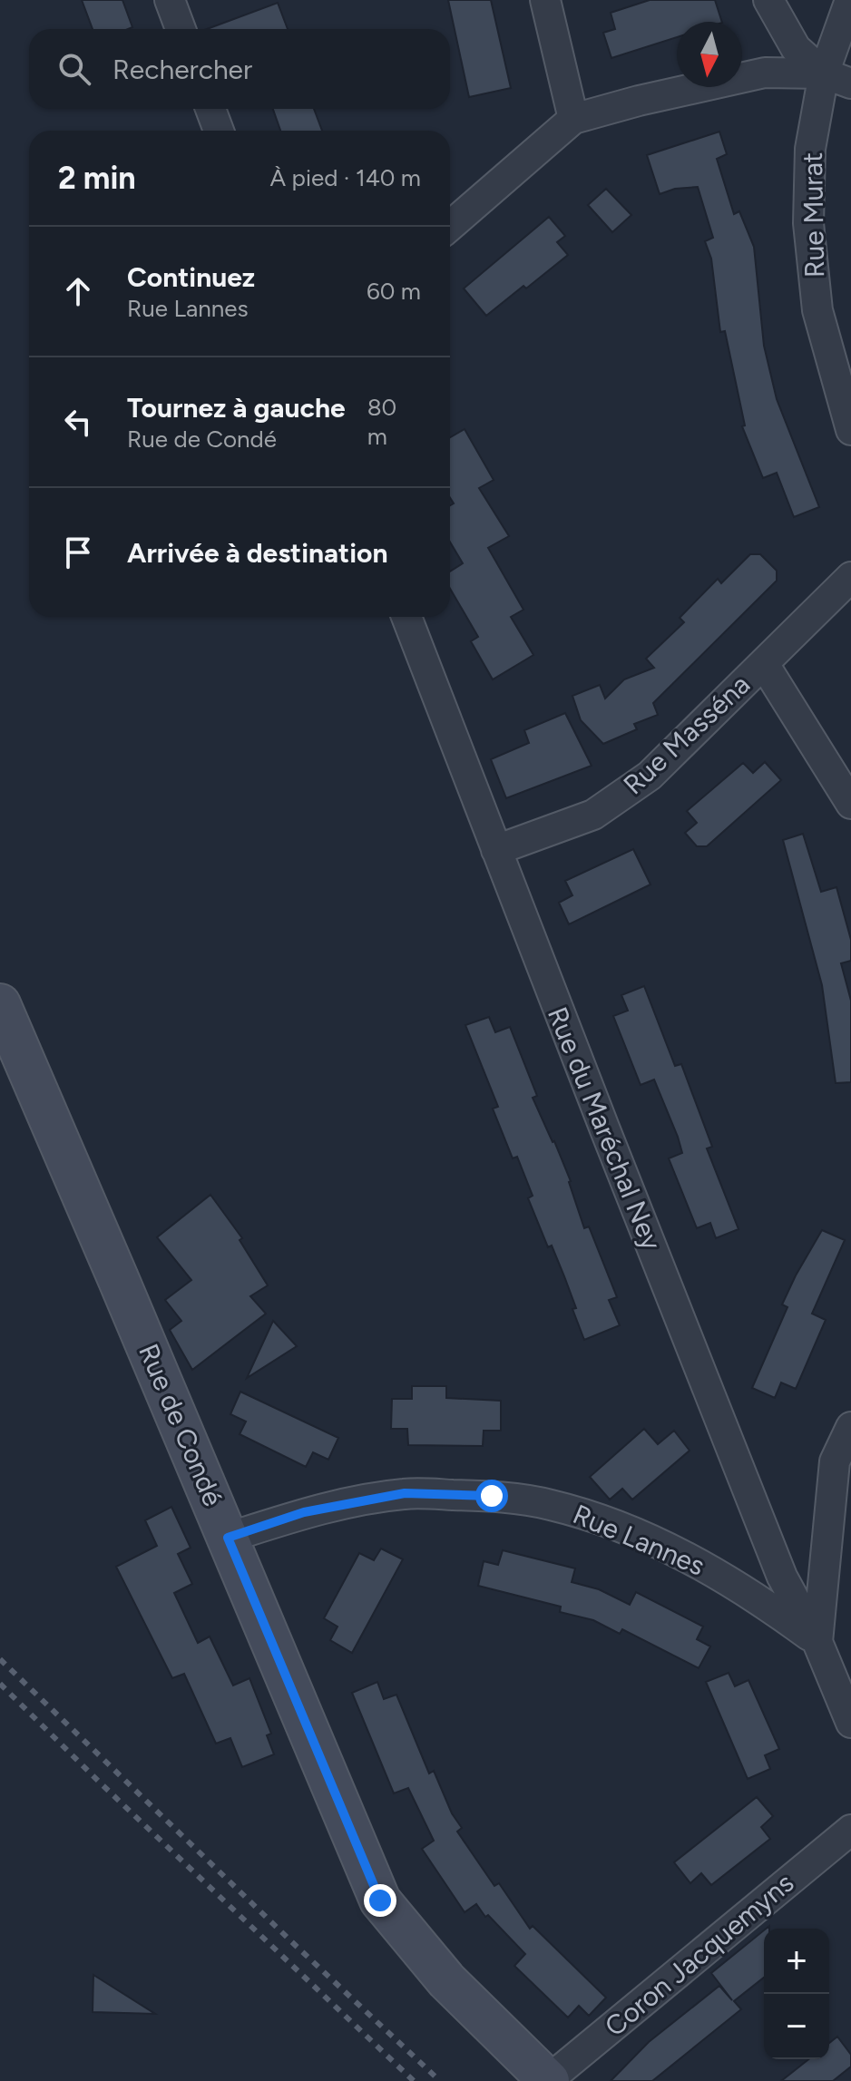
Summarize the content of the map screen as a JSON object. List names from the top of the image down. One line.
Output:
{"streets":{"main road":["Rue de Condé"],"street":["Rue Murat","Rue Masséna","Rue du Maréchal Ney","Rue Lannes","Coron Jacquemyns"]},"crossings":[["Rue Masséna","Rue du Maréchal Ney"],["Rue du Maréchal Ney","Rue Lannes"],["Rue de Condé","Rue Lannes"],["Rue de Condé","Coron Jacquemyns"]],"north":"bottom","page":{"search":"Rechercher","heading":["2 min","À pied · 140 m"],"list":[["Continuez","Rue Lannes","60 m"],["Tournez à gauche","Rue de Condé","80 m"],"Arrivée à destination"],"map_buttons":["+","−"]}}
